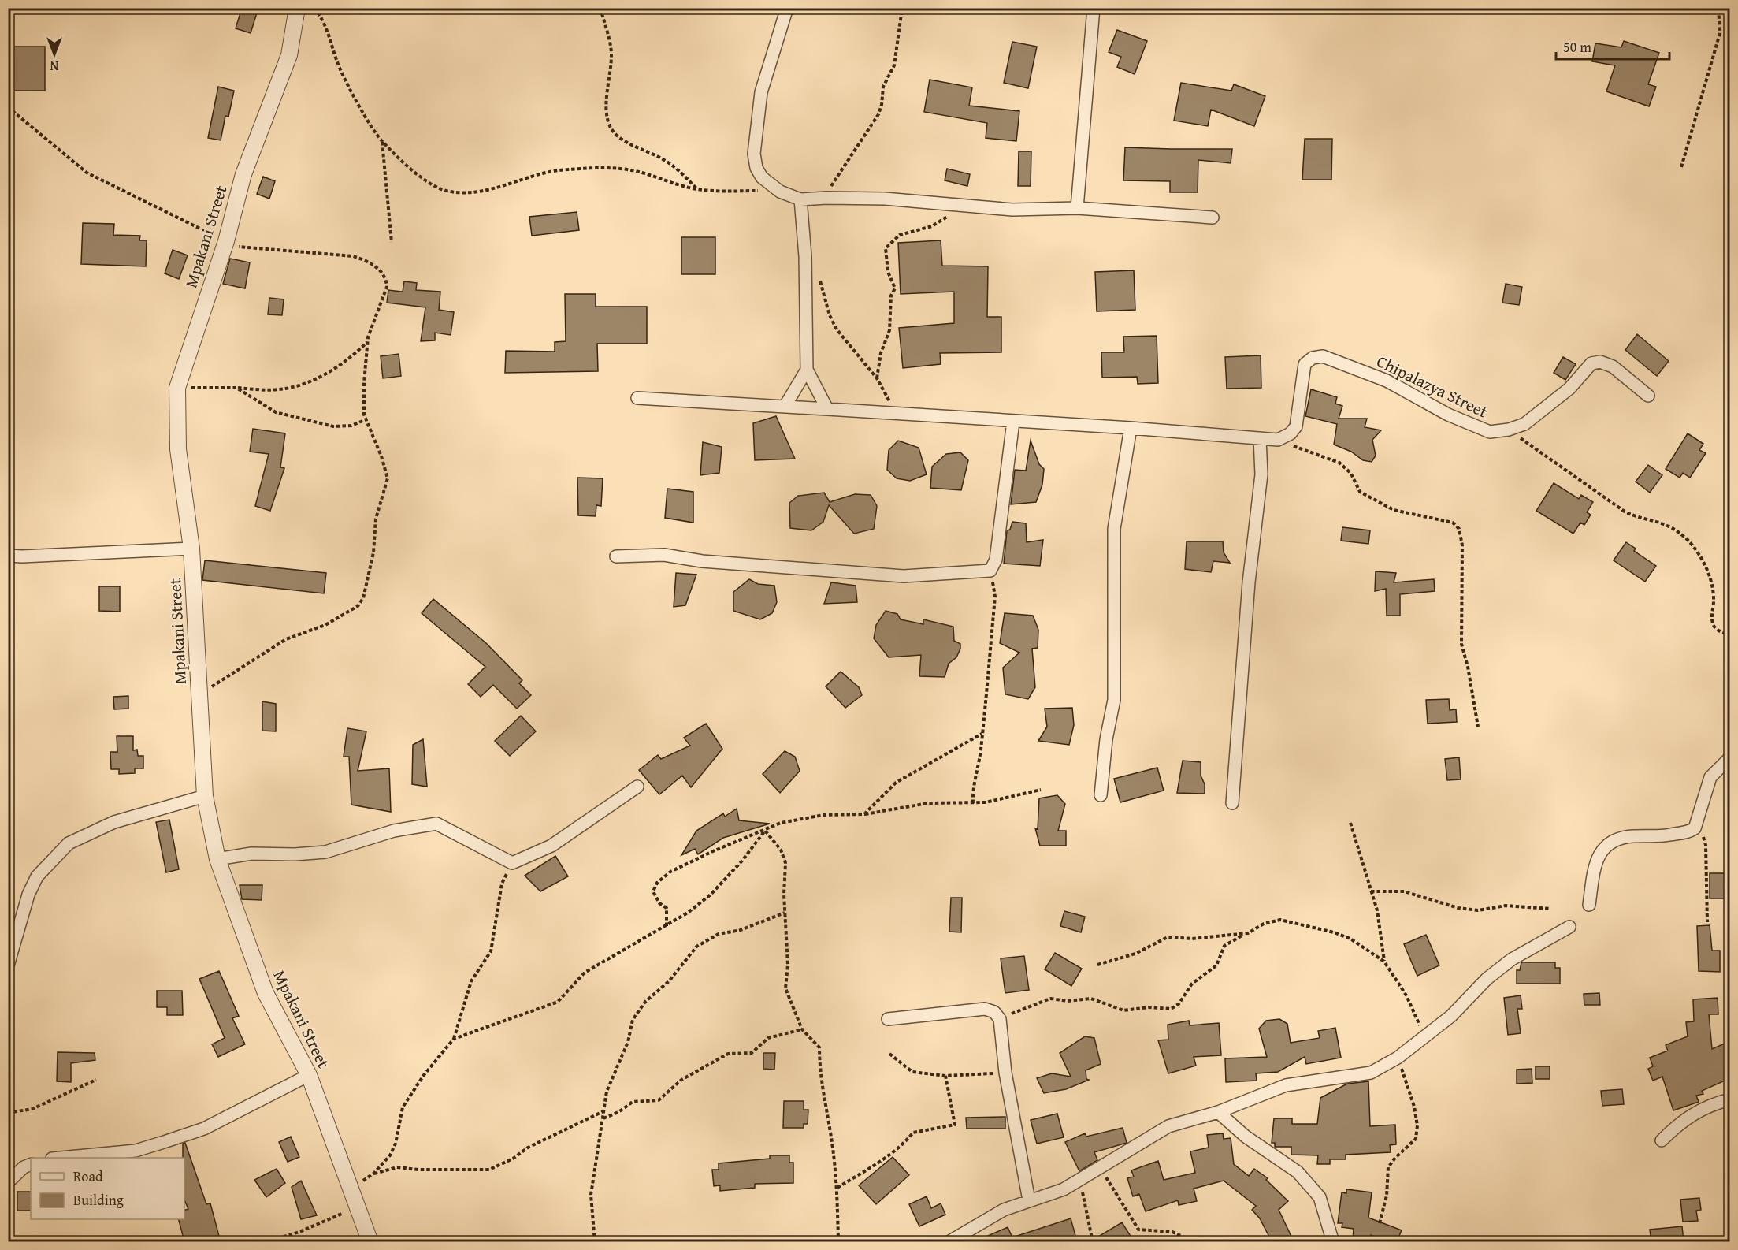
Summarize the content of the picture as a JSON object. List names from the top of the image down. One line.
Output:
{"streets":{"street":["Mpakani Street","Chipalazya Street"]},"legend":["Road","Building"],"scale_bar":"50 m","north":"bottom"}
